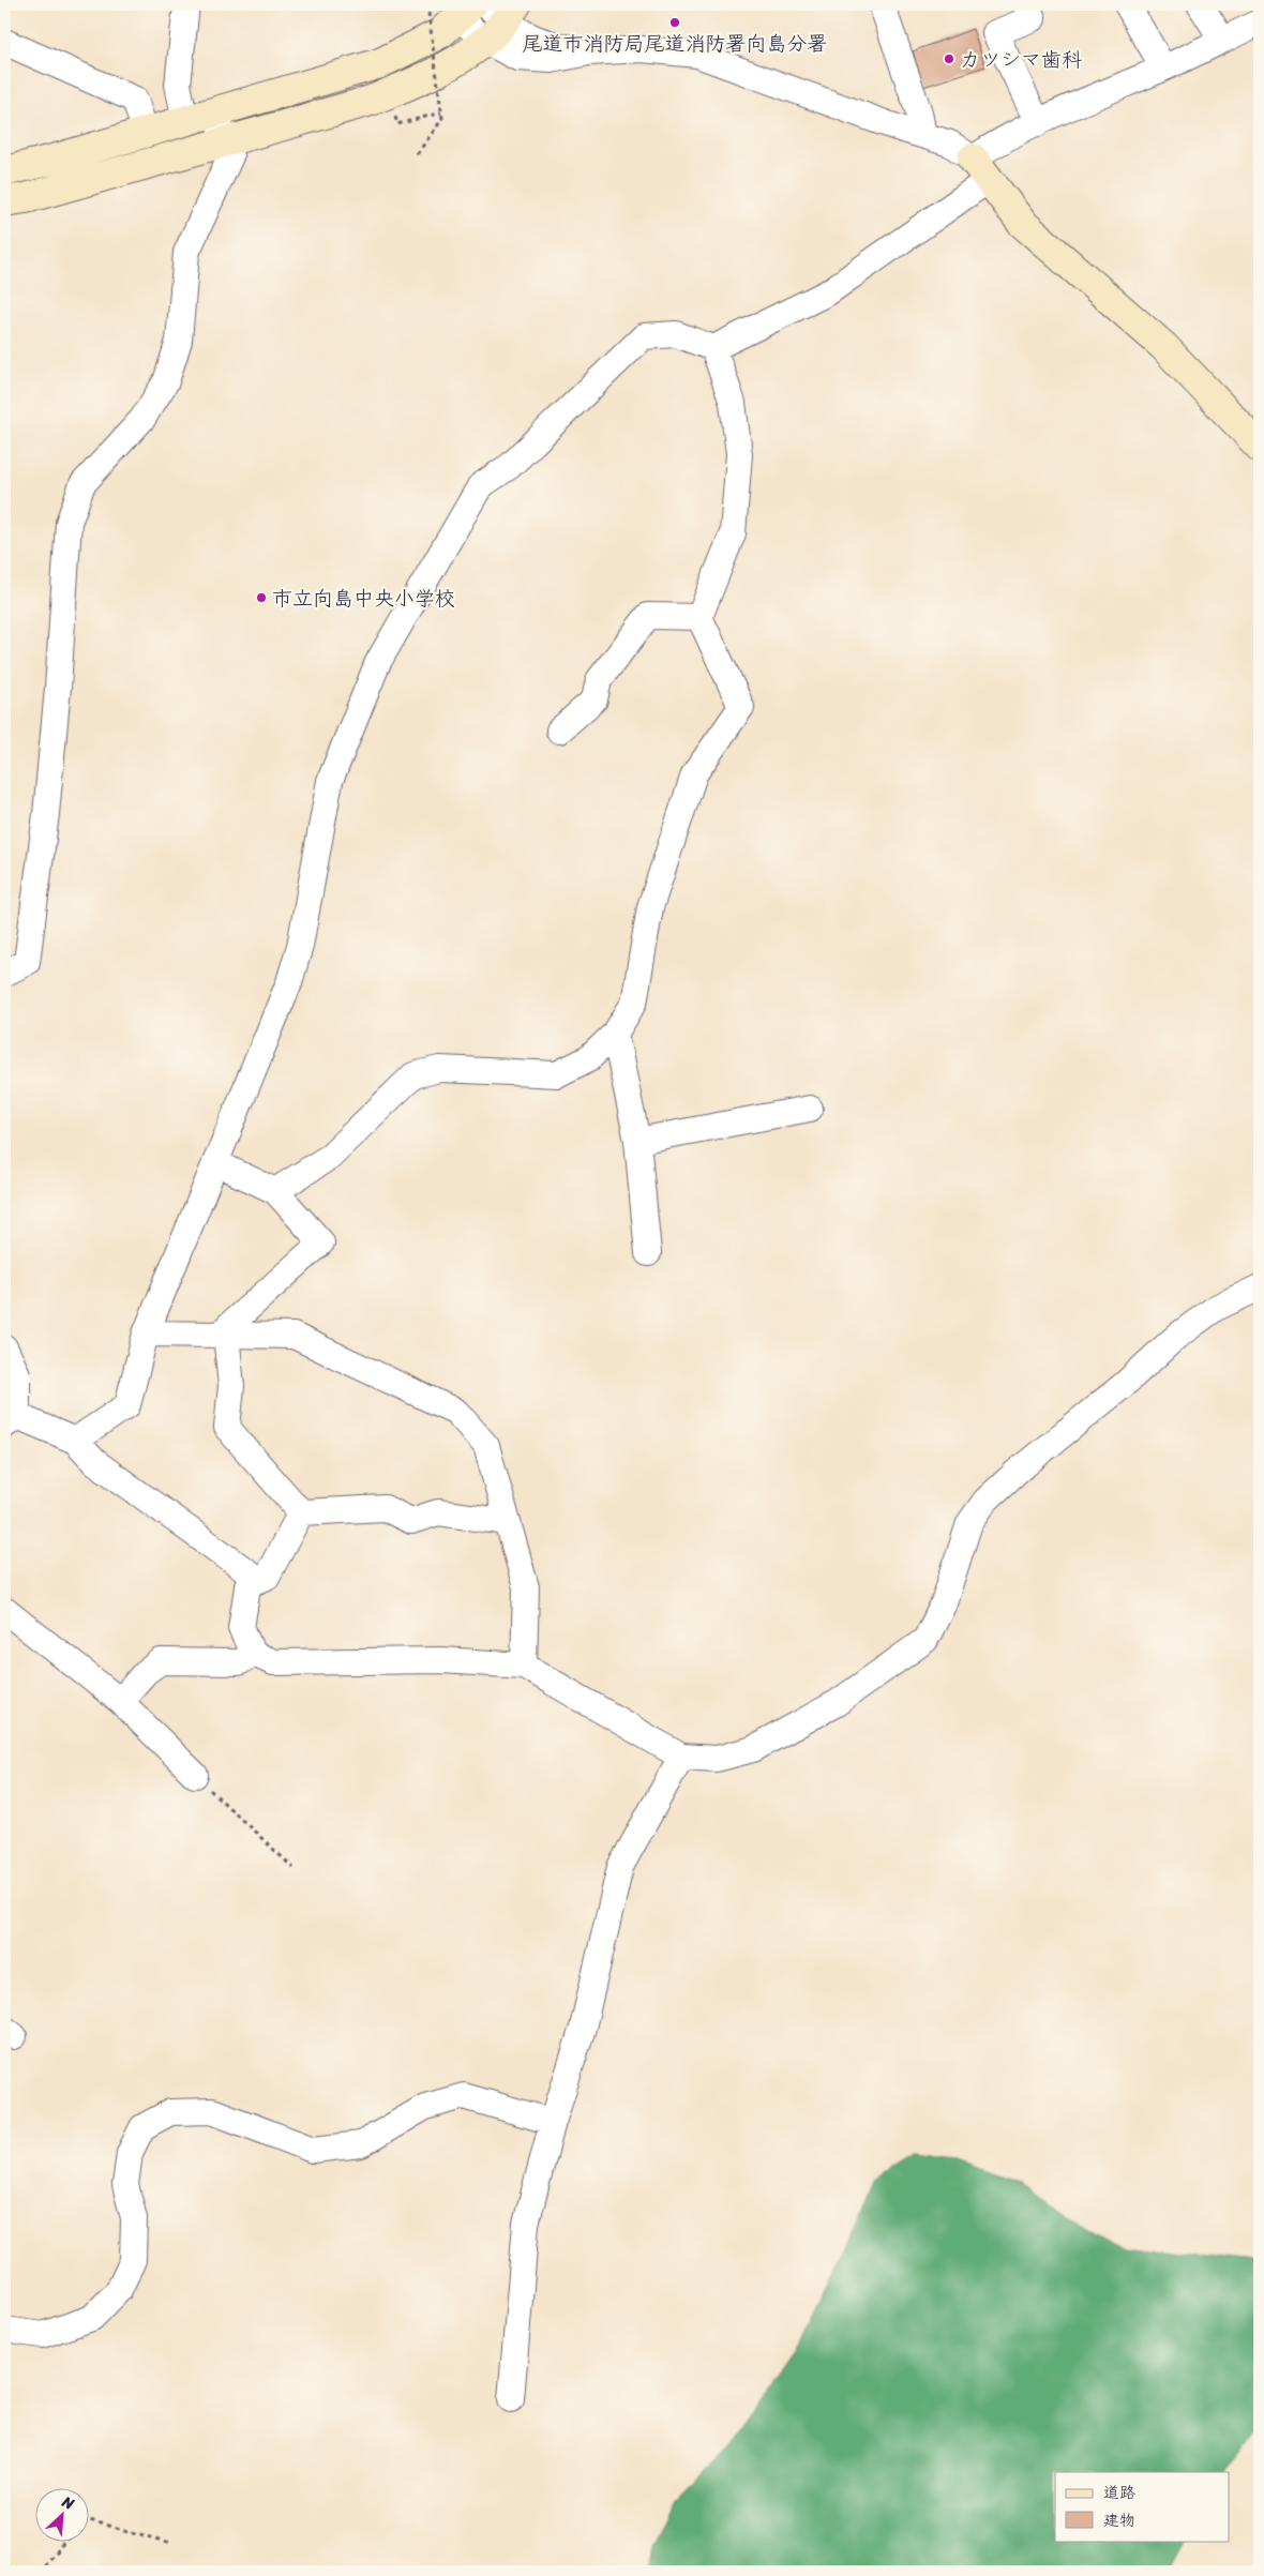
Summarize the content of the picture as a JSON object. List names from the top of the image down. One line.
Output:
{"places":["尾道市消防局尾道消防署向島分署","カツシマ歯科","市立向島中央小学校"],"legend":["道路","建物"],"north":"top right"}
